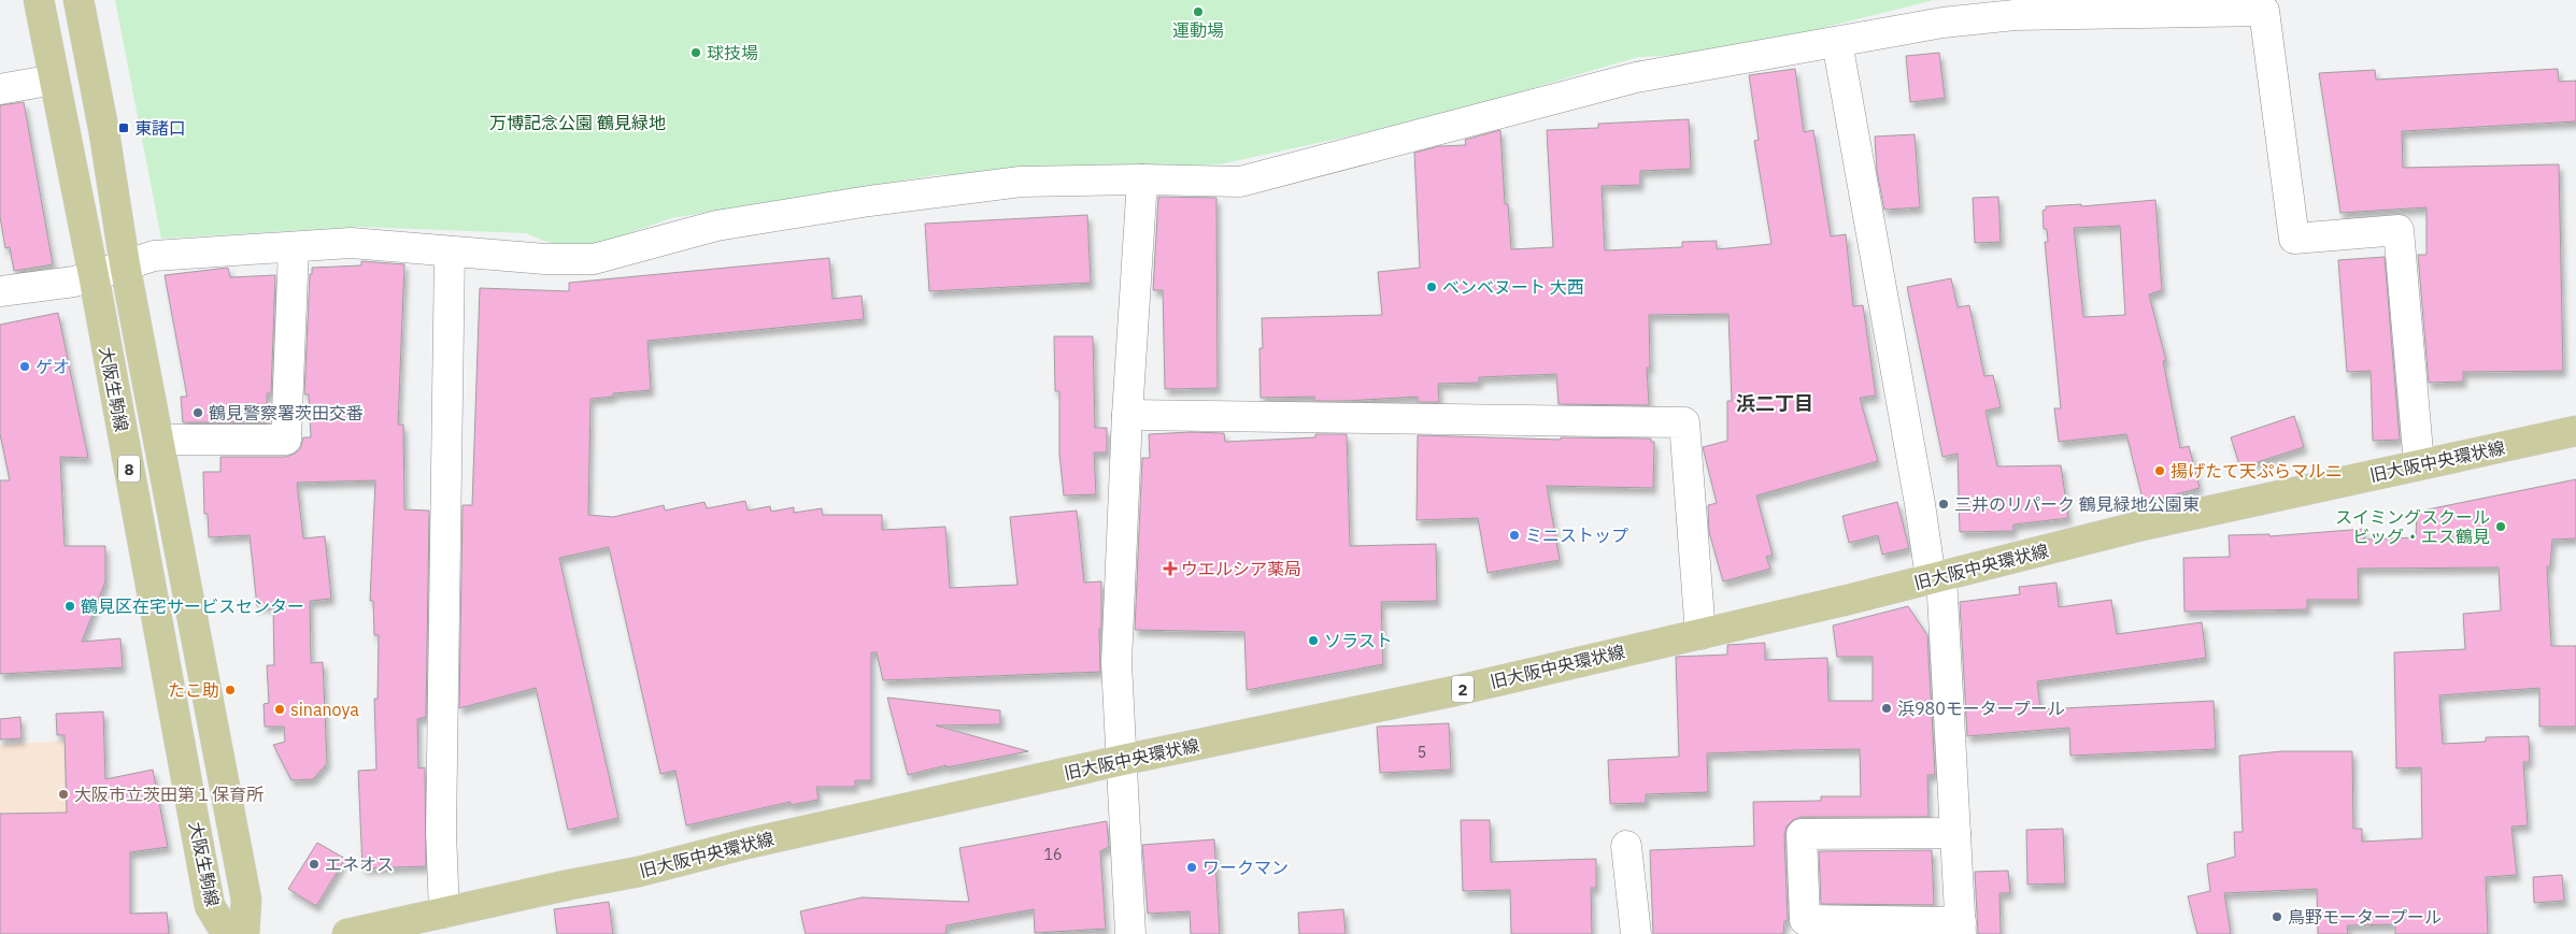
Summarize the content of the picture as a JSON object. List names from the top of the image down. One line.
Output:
{"streets":{"main road":["大阪生駒線","旧大阪中央環状線","8","2"]},"districts":["浜二丁目"],"parks":["万博記念公園 鶴見緑地"],"places":{"other":["運動場","球技場","ベンベヌート 大西","ゲオ","鶴見警察署茨田交番","揚げたて天ぷらマルニ","三井のリパーク 鶴見緑地公園東","スイミングスクール ビッグ・エス鶴見","ミニストップ","鶴見区在宅サービスセンター","ソラスト","たこ助","浜980モータープール","sinanoya","大阪市立茨田第１保育所","エネオス","ワークマン","鳥野モータープール"],"transit":["東諸口"],"health":["ウエルシア薬局"]},"house_numbers":["5","16"]}
